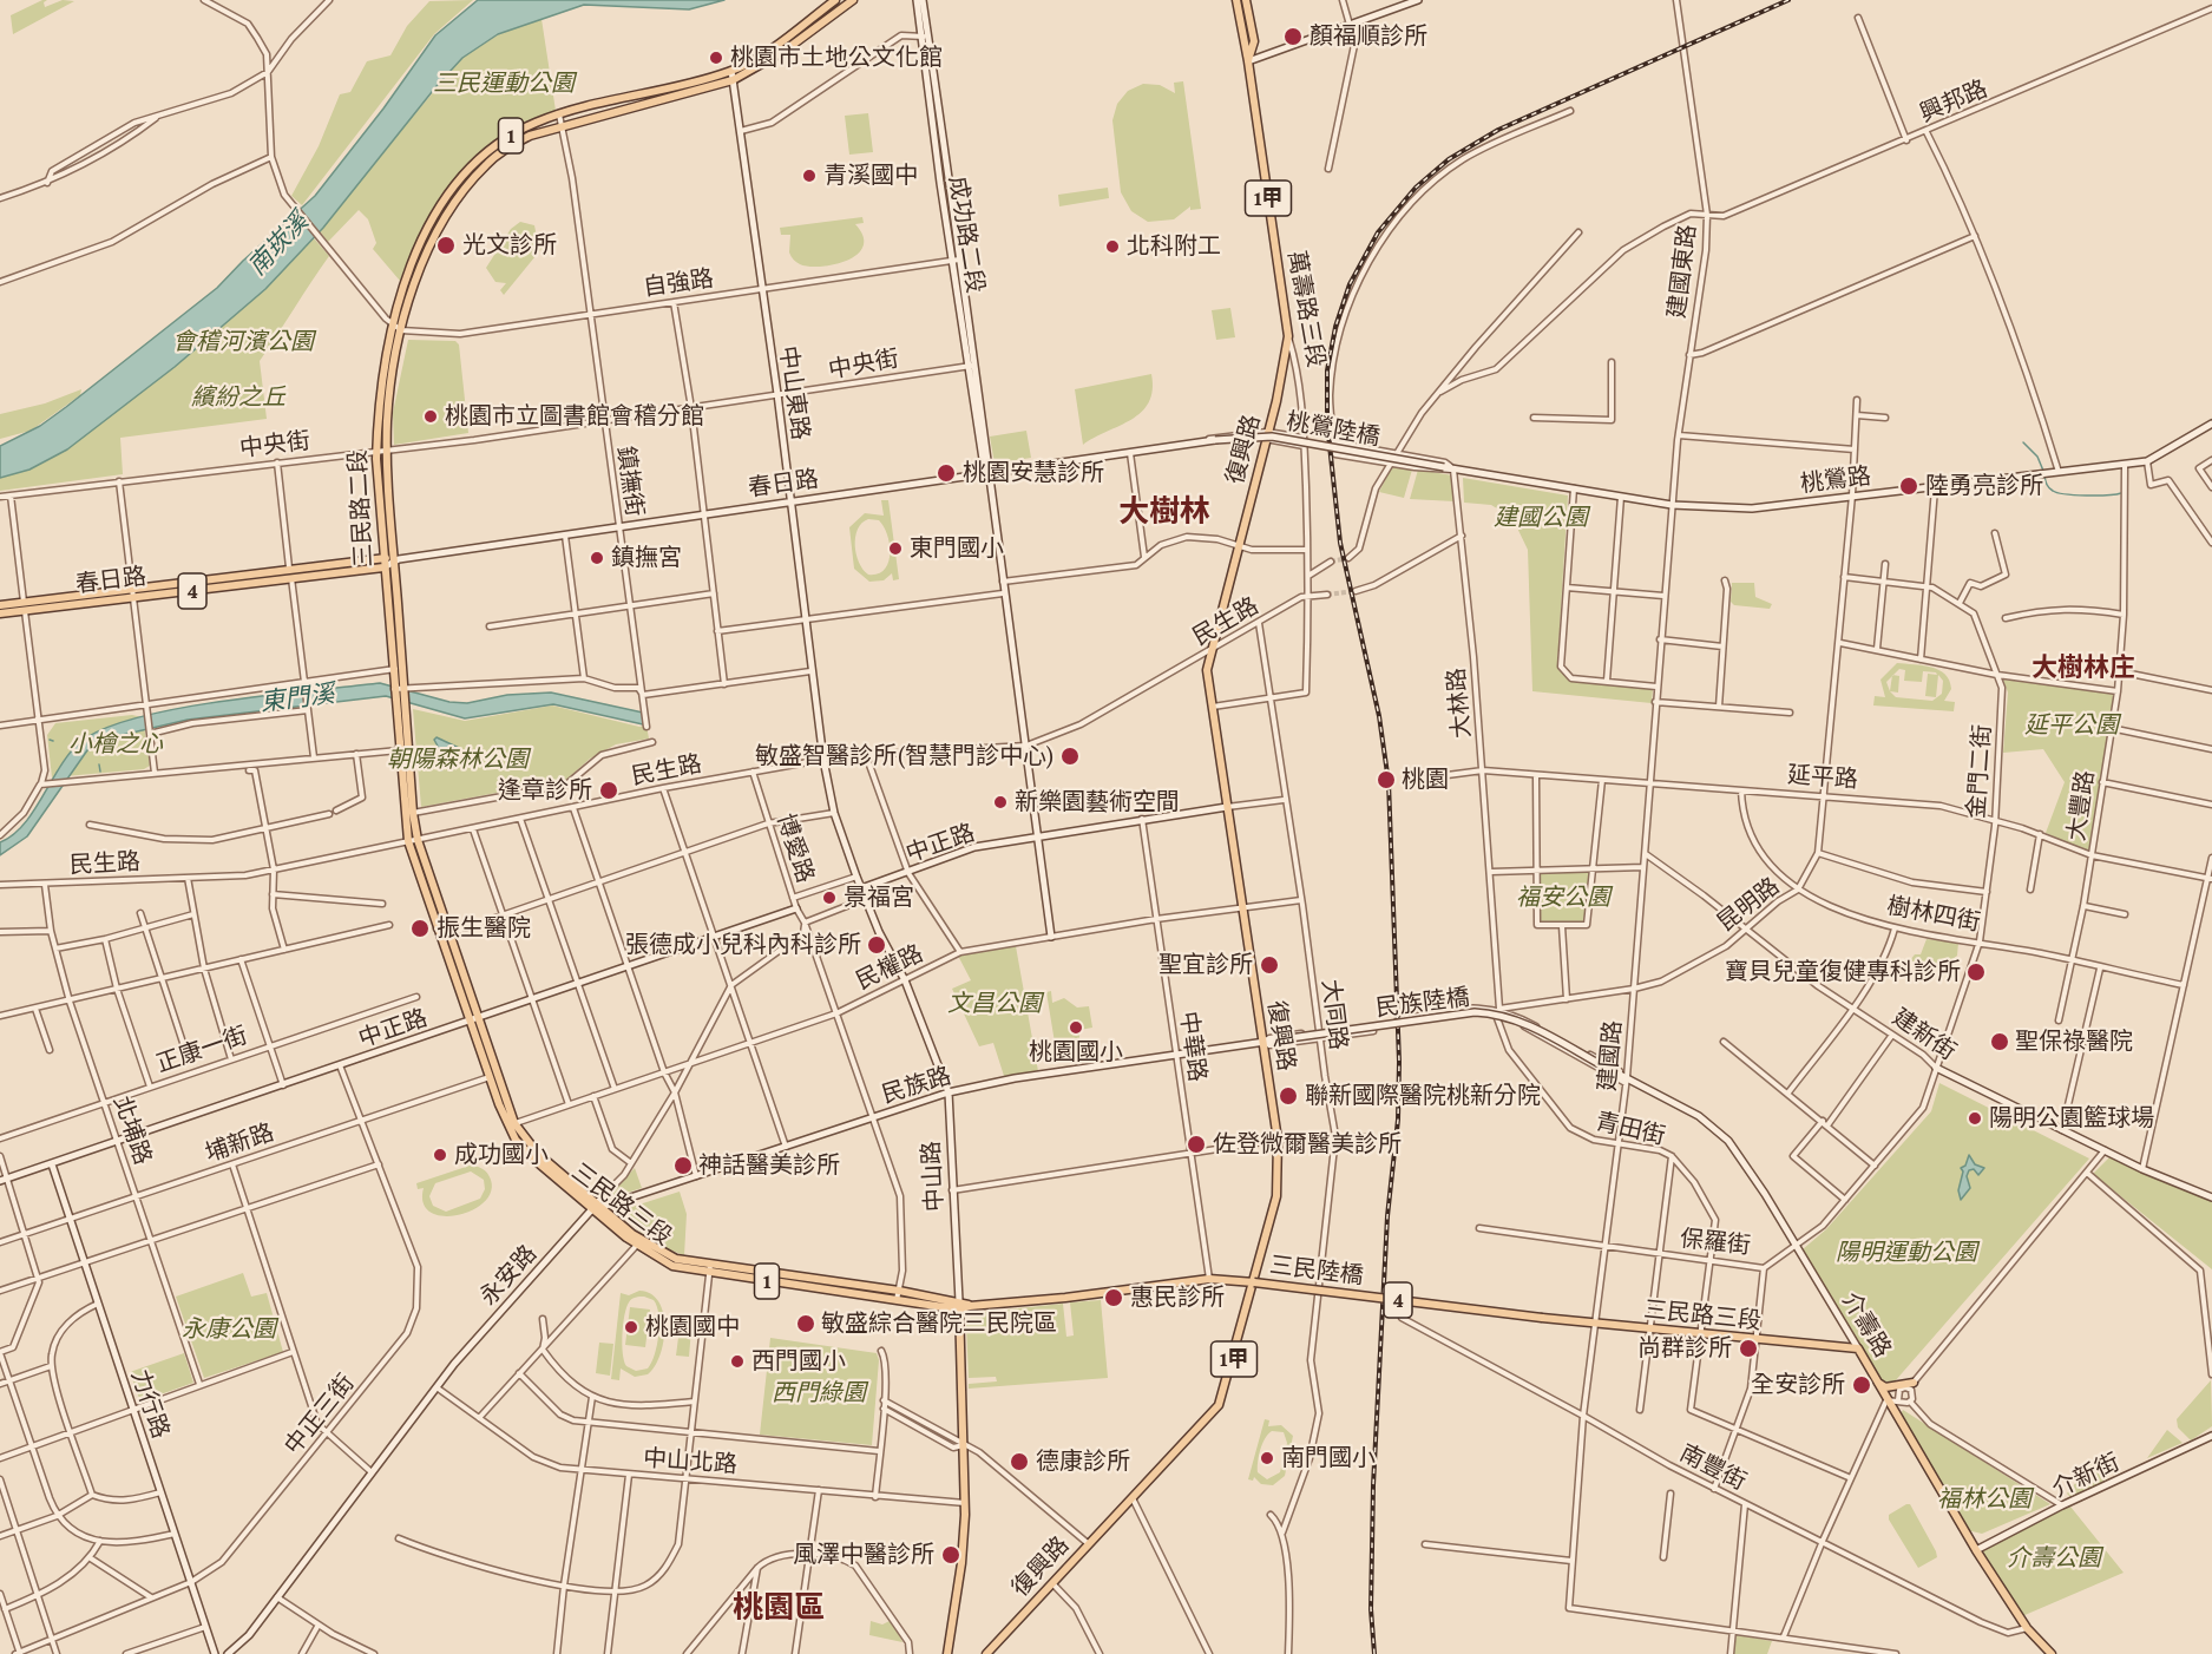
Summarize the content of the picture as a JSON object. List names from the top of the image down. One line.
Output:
{"streets":{"main road":["1","1甲","萬壽路三段","復興路","春日路","三民路二段","4","中山路","三民路三段","三民陸橋","介壽路"],"street":["興邦路","成功路二段","建國東路","自強路","中央街","中山東路","桃鶯陸橋","桃鶯路","鎮撫街","民生路","大林路","金門二街","延平路","大豐路","中正路","博愛路","昆明路","樹林四街","民權路","民族陸橋","大同路","建新街","中華路","正康一街","建國路","民族路","青田街","北埔路","埔新路","保羅街","永安路","力行路","中正三街","中山北路","南豐街","介新街"]},"crossings":[["興邦路","建國東路"],["1","自強路"],["1","中山東路"],["1","鎮撫街"],["1","三民路二段"],["1","民生路"],["1","中正路"],["1","三民路三段"],["1甲","萬壽路三段"],["成功路二段","自強路"],["成功路二段","中央街"],["成功路二段","春日路"],["成功路二段","民生路"],["成功路二段","中正路"],["成功路二段","民權路"],["建國東路","桃鶯路"],["建國東路","建國路"],["自強路","中山東路"],["自強路","鎮撫街"],["自強路","三民路二段"],["萬壽路三段","復興路"],["萬壽路三段","春日路"],["中央街","中山東路"],["中央街","鎮撫街"],["中央街","三民路二段"],["中山東路","春日路"],["中山東路","中山路"],["桃鶯陸橋","桃鶯路"],["桃鶯陸橋","春日路"],["復興路","春日路"],["復興路","民生路"],["復興路","中正路"],["復興路","民權路"],["復興路","民族路"],["復興路","三民路三段"],["復興路","三民陸橋"],["桃鶯路","大林路"],["桃鶯路","大豐路"],["桃鶯路","昆明路"],["桃鶯路","建國路"],["鎮撫街","春日路"],["春日路","三民路二段"],["民生路","博愛路"],["民生路","大同路"],["民生路","北埔路"],["民生路","中山路"],["大林路","延平路"],["大林路","昆明路"],["大林路","青田街"],["大林路","介壽路"],["金門二街","延平路"],["金門二街","昆明路"],["金門二街","樹林四街"],["金門二街","建新街"],["金門二街","保羅街"],["延平路","大豐路"],["延平路","昆明路"],["延平路","樹林四街"],["延平路","建國路"],["大豐路","樹林四街"],["中正路","博愛路"],["中正路","大同路"],["中正路","中華路"],["中正路","北埔路"],["中正路","中山路"],["中正路","三民路三段"],["中正路","力行路"],["中正路","中正三街"],["博愛路","民權路"],["博愛路","民族路"],["博愛路","三民路三段"],["博愛路","永安路"],["昆明路","樹林四街"],["昆明路","建新街"],["昆明路","建國路"],["昆明路","介壽路"],["民權路","大同路"],["民權路","中華路"],["民權路","中山路"],["民權路","三民路三段"],["民權路","永安路"],["民族陸橋","民族路"],["民族陸橋","介壽路"],["大同路","民族路"],["建新街","建國路"],["建新街","保羅街"],["中華路","民族路"],["中華路","三民路三段"],["正康一街","北埔路"],["建國路","青田街"],["建國路","三民路三段"],["建國路","保羅街"],["建國路","介壽路"],["建國路","南豐街"],["民族路","中山路"],["民族路","三民路三段"],["民族路","永安路"],["青田街","三民路三段"],["青田街","保羅街"],["青田街","介壽路"],["北埔路","埔新路"],["埔新路","三民路三段"],["埔新路","力行路"],["埔新路","中正三街"],["中山路","三民路三段"],["中山路","中山北路"],["三民路三段","三民陸橋"],["三民路三段","永安路"],["三民路三段","介壽路"],["保羅街","介壽路"],["永安路","中山北路"],["介壽路","南豐街"],["介壽路","介新街"],["力行路","中正三街"]],"districts":["大樹林","大樹林庄","桃園區"],"water":["南崁溪","東門溪"],"parks":["三民運動公園","會稽河濱公園","繽紛之丘","建國公園","延平公園","小檜之心","朝陽森林公園","福安公園","文昌公園","陽明運動公園","永康公園","西門綠園","福林公園","介壽公園"],"places":["顏福順診所","桃園市土地公文化館","青溪國中","光文診所","北科附工","桃園市立圖書館會稽分館","桃園安慧診所","陸勇亮診所","東門國小","鎮撫宮","敏盛智醫診所(智慧門診中心)","桃園","逢章診所","新樂園藝術空間","景福宮","振生醫院","張德成小兒科內科診所","聖宜診所","寶貝兒童復健專科診所","桃園國小","聖保祿醫院","聯新國際醫院桃新分院","陽明公園籃球場","佐登微爾醫美診所","成功國小","神話醫美診所","惠民診所","敏盛綜合醫院三民院區","桃園國中","尚群診所","西門國小","全安診所","南門國小","德康診所","風澤中醫診所"]}
